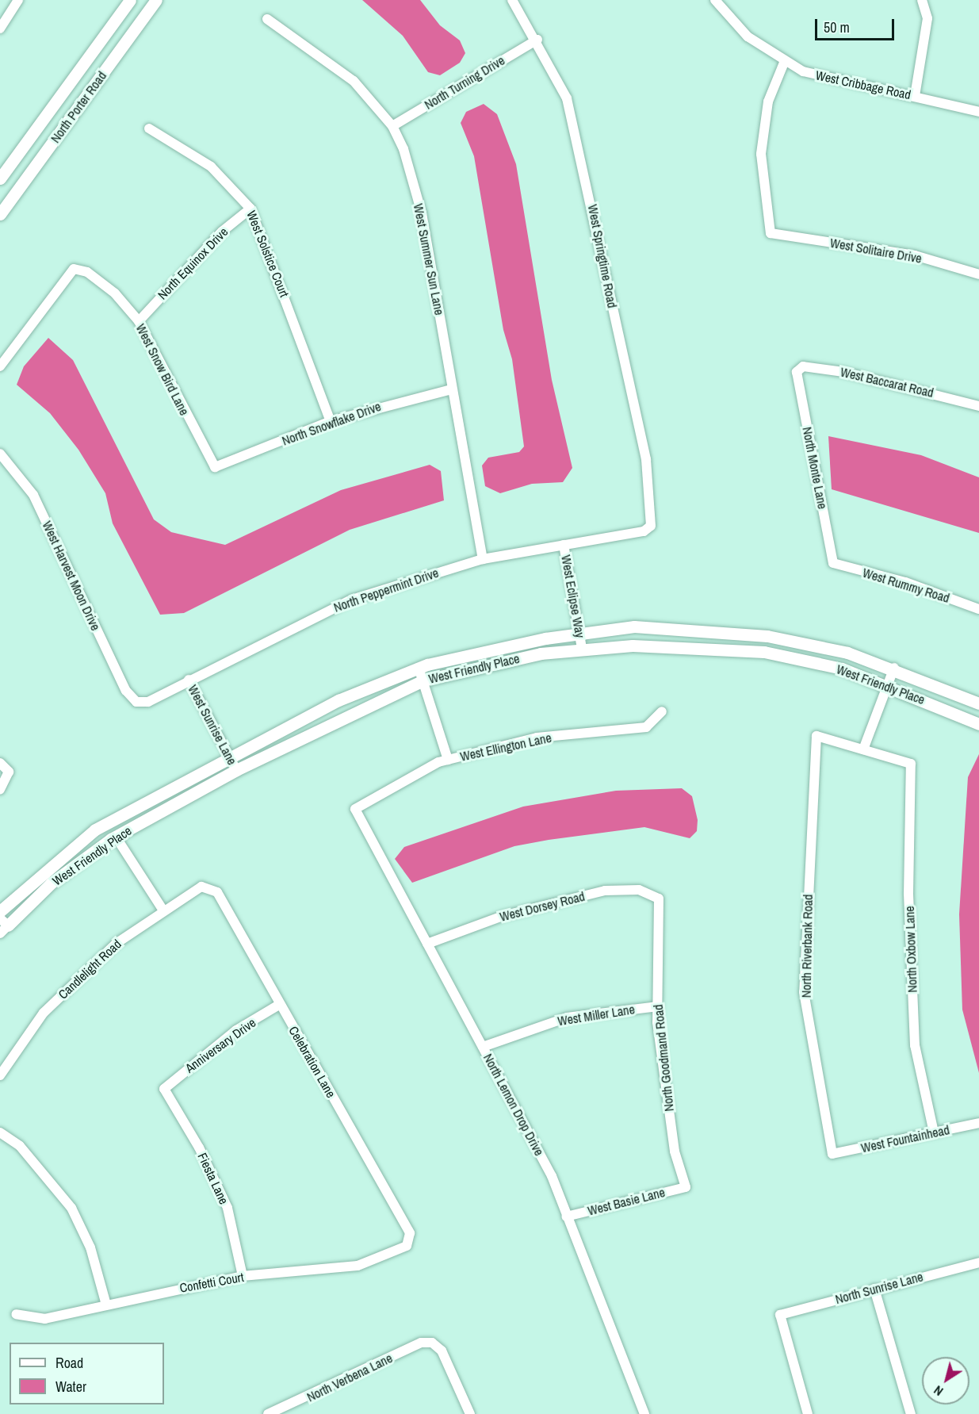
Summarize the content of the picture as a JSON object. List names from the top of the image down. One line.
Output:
{"streets":{"street":["North Turning Drive","West Cribbage Road","North Porter Road","West Solitaire Drive","West Solstice Court","West Springtime Road","West Summer Sun Lane","North Equinox Drive","West Snow Bird Lane","West Baccarat Road","North Snowflake Drive","North Monte Lane","West Harvest Moon Drive","West Rummy Road","North Peppermint Drive","West Eclipse Way","West Friendly Place","West Sunrise Lane","West Ellington Lane","West Dorsey Road","North Riverbank Road","North Oxbow Lane","Candlelight Road","West Miller Lane","Anniversary Drive","North Goodmand Road","Celebration Lane","North Lemon Drop Drive","West Fountainhead","Fiesta Lane","West Basie Lane","Confetti Court","North Sunrise Lane","North Verbena Lane"]},"crossings":[["North Turning Drive","West Springtime Road"],["North Turning Drive","West Summer Sun Lane"],["West Cribbage Road","West Solitaire Drive"],["West Solstice Court","North Equinox Drive"],["West Solstice Court","North Snowflake Drive"],["West Springtime Road","North Peppermint Drive"],["West Summer Sun Lane","North Snowflake Drive"],["West Summer Sun Lane","North Peppermint Drive"],["North Equinox Drive","West Snow Bird Lane"],["West Snow Bird Lane","North Snowflake Drive"],["West Baccarat Road","North Monte Lane"],["North Monte Lane","West Rummy Road"],["West Harvest Moon Drive","North Peppermint Drive"],["North Peppermint Drive","West Eclipse Way"],["North Peppermint Drive","West Sunrise Lane"],["West Eclipse Way","West Friendly Place"],["West Friendly Place","West Sunrise Lane"],["West Ellington Lane","North Lemon Drop Drive"],["West Dorsey Road","North Goodmand Road"],["West Dorsey Road","North Lemon Drop Drive"],["North Riverbank Road","North Oxbow Lane"],["North Riverbank Road","West Fountainhead"],["North Oxbow Lane","West Fountainhead"],["Candlelight Road","Celebration Lane"],["West Miller Lane","North Goodmand Road"],["West Miller Lane","North Lemon Drop Drive"],["Anniversary Drive","Celebration Lane"],["Anniversary Drive","Fiesta Lane"],["North Goodmand Road","West Basie Lane"],["Celebration Lane","Confetti Court"],["North Lemon Drop Drive","West Basie Lane"],["Fiesta Lane","Confetti Court"]],"legend":["Road","Water"],"scale_bar":"50 m","north":"bottom left"}
